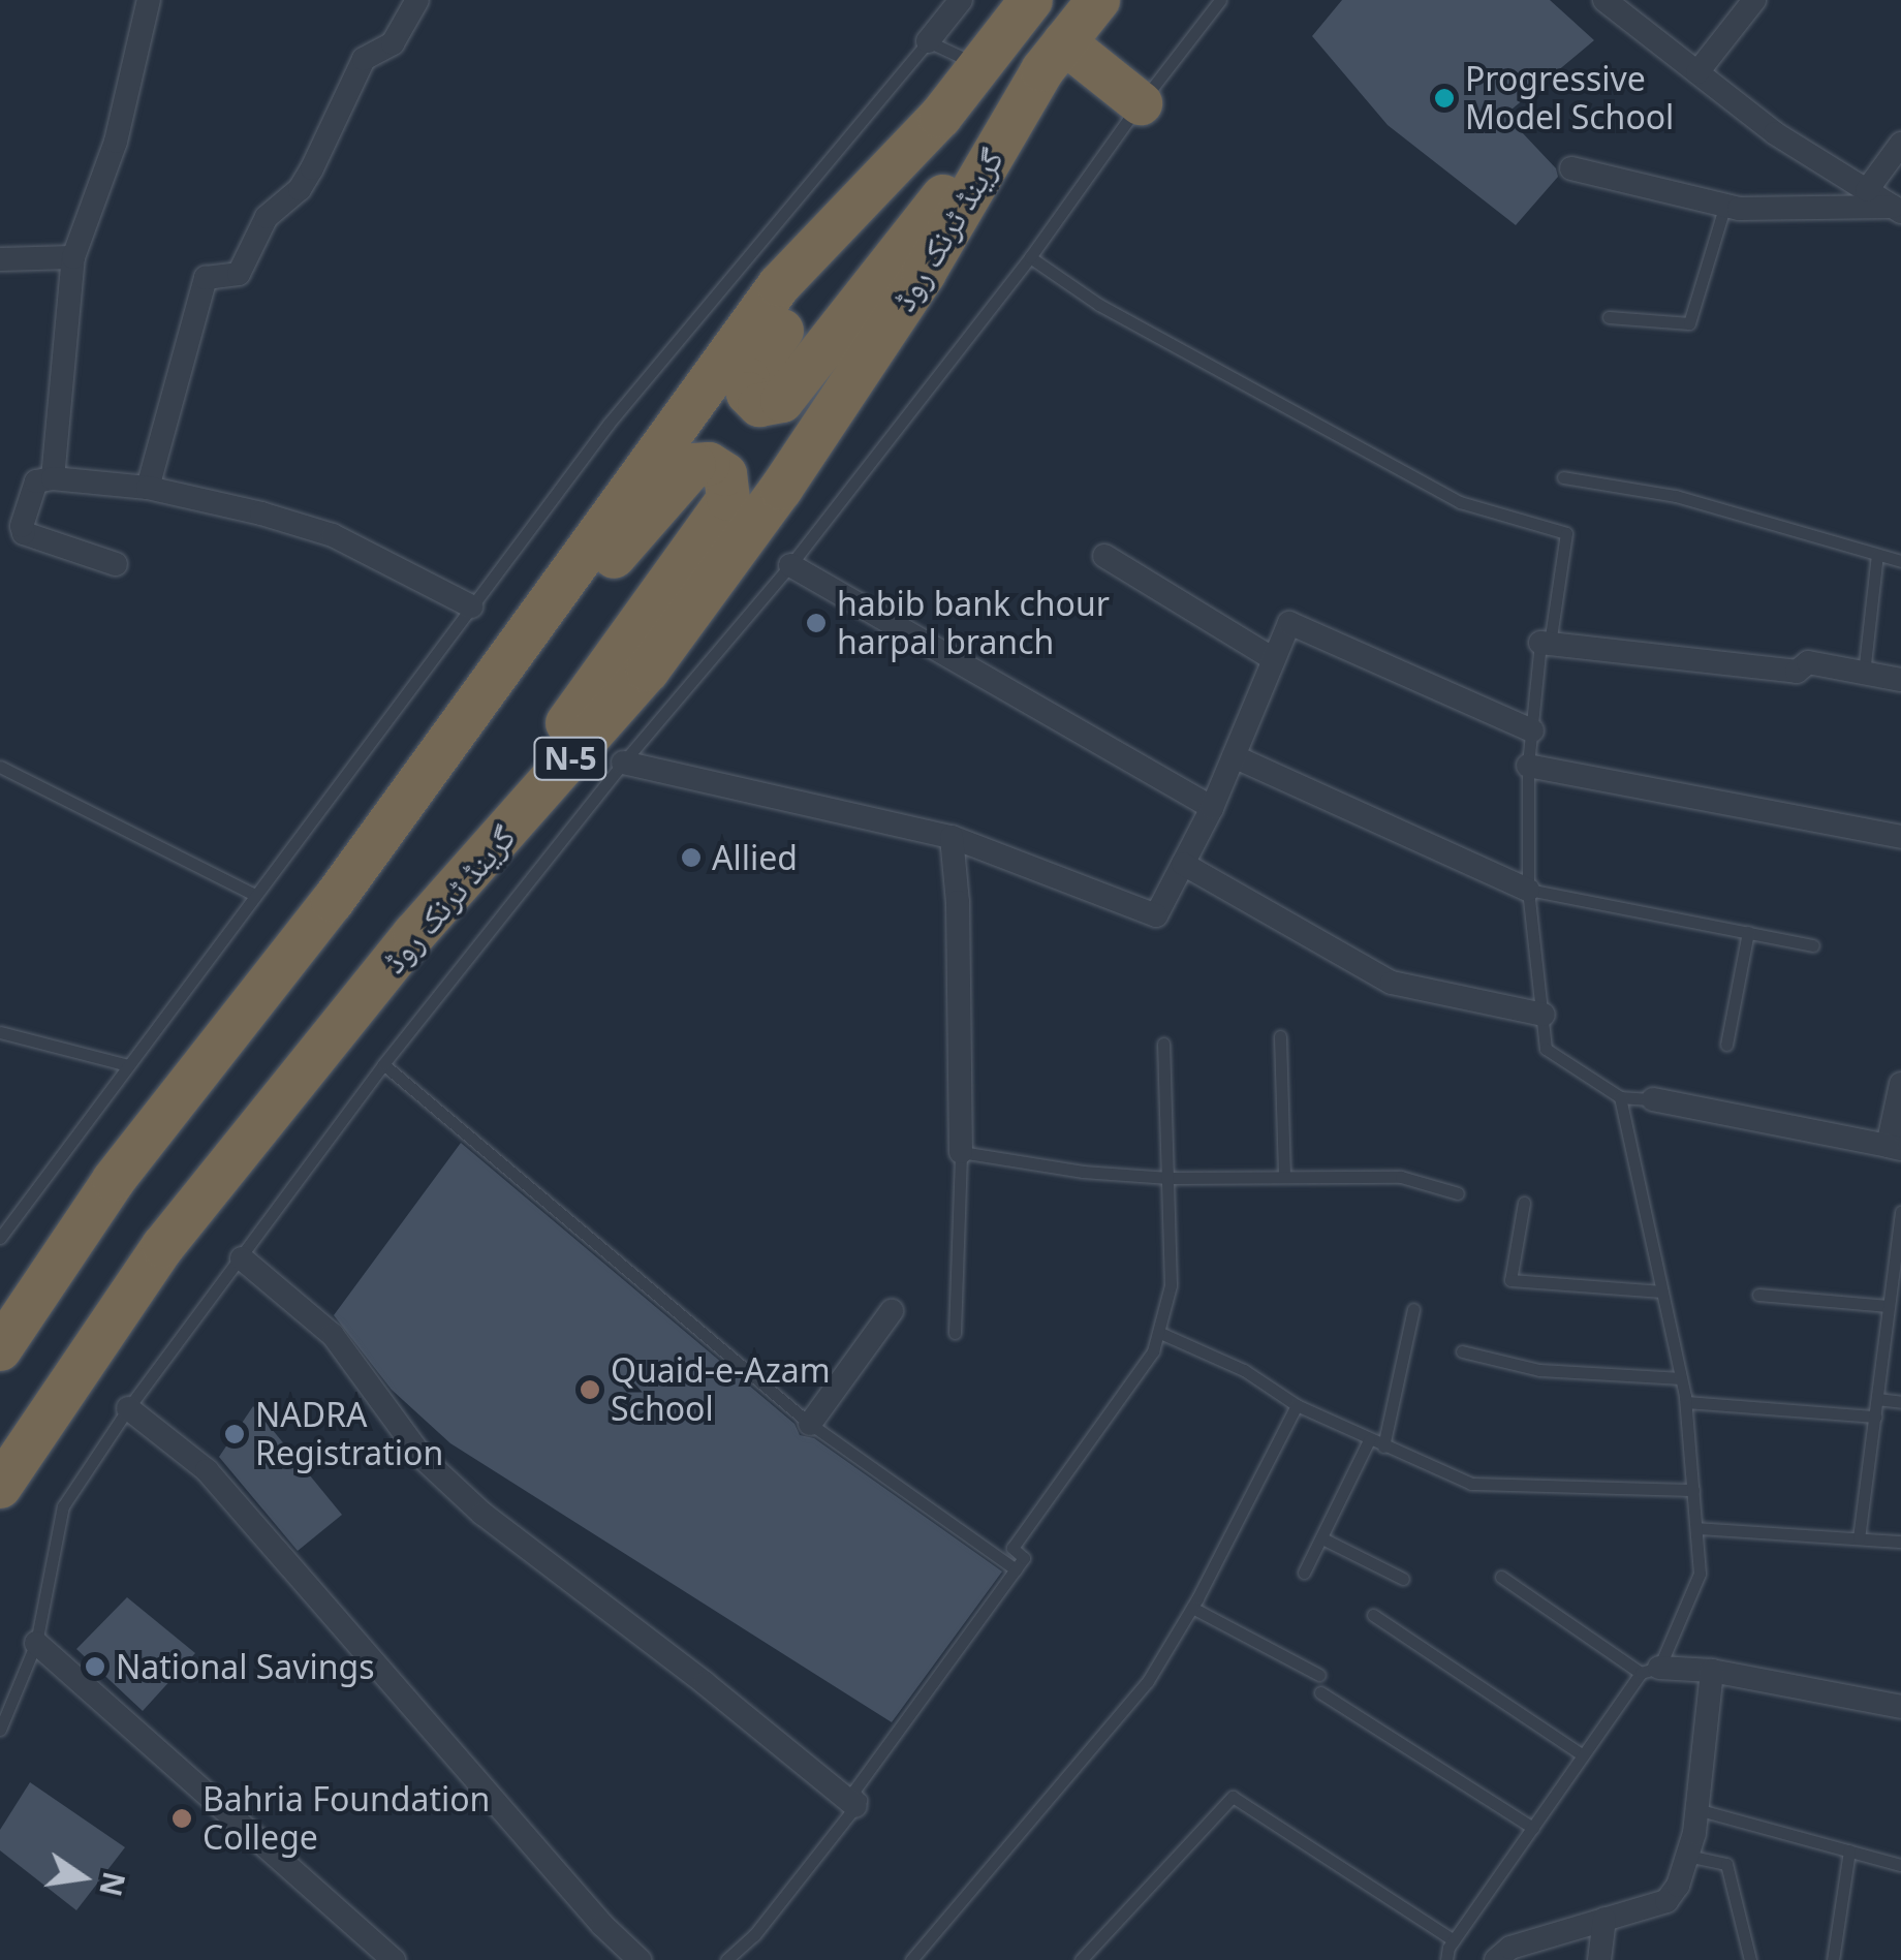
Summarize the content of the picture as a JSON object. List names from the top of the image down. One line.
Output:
{"streets":{"highway":["گرینڈ ٹرنک روڈ","N-5"]},"places":["Progressive Model School","habib bank chour harpal branch","Allied","Quaid-e-Azam School","NADRA Registration","National Savings","Bahria Foundation College"],"north":"right"}
